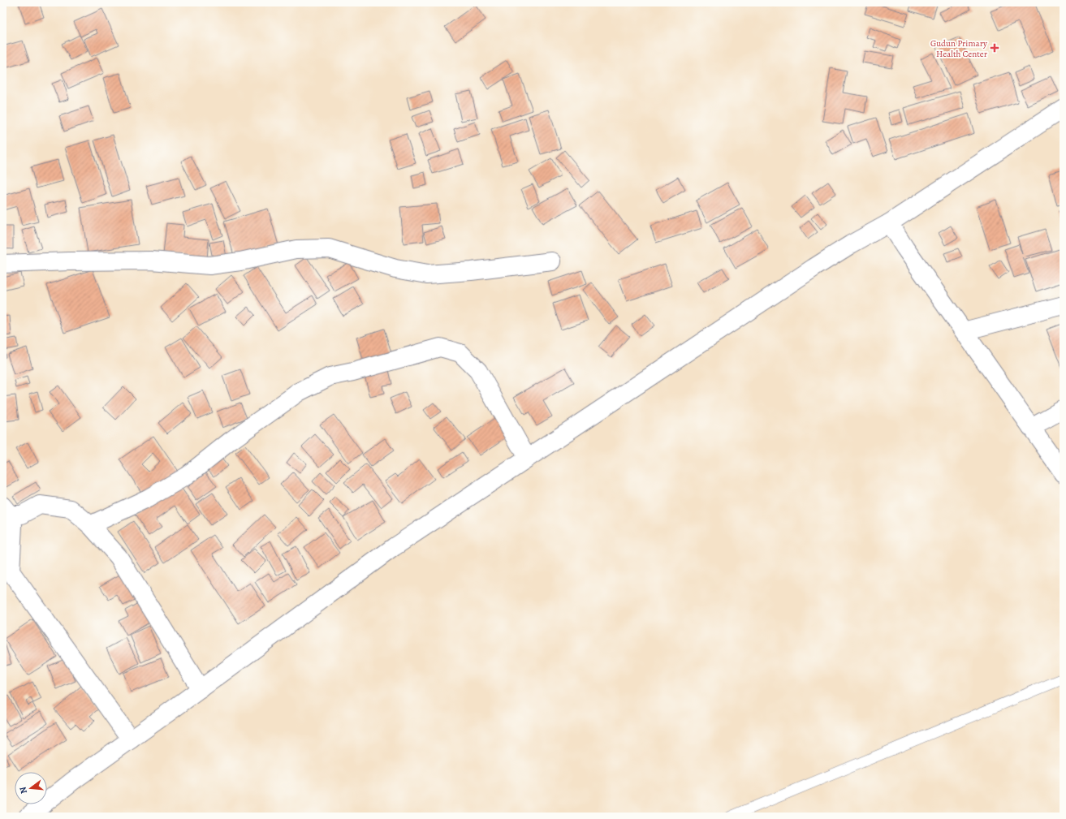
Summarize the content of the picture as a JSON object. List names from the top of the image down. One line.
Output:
{"places":{"health":["Gudun Primary Health Center"]},"north":"left"}
